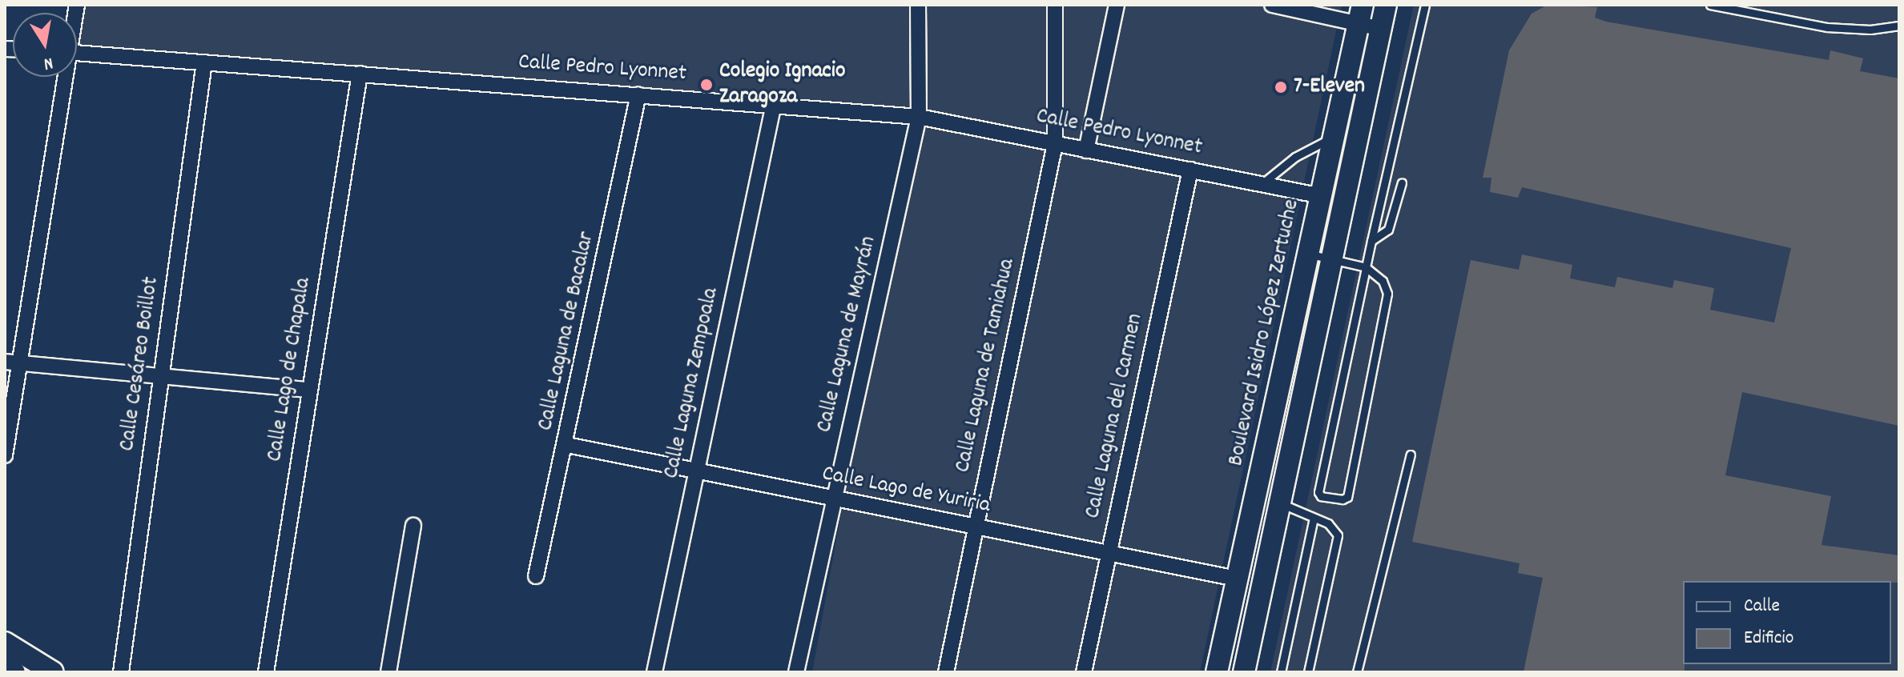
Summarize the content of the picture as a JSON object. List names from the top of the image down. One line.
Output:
{"streets":{"main road":["Boulevard Isidro López Zertuche"],"street":["Calle Pedro Lyonnet","Calle Laguna de Bacalar","Calle Laguna de Mayrán","Calle Cesáreo Boillot","Calle Laguna de Tamiahua","Calle Lago de Chapala","Calle Laguna Zempoala","Calle Laguna del Carmen","Calle Lago de Yuriria"]},"crossings":[["Calle Pedro Lyonnet","Calle Laguna de Bacalar"],["Calle Pedro Lyonnet","Boulevard Isidro López Zertuche"],["Calle Pedro Lyonnet","Calle Laguna de Mayrán"],["Calle Pedro Lyonnet","Calle Cesáreo Boillot"],["Calle Pedro Lyonnet","Calle Laguna de Tamiahua"],["Calle Pedro Lyonnet","Calle Lago de Chapala"],["Calle Pedro Lyonnet","Calle Laguna Zempoala"],["Calle Pedro Lyonnet","Calle Laguna del Carmen"],["Calle Laguna de Bacalar","Calle Lago de Yuriria"],["Boulevard Isidro López Zertuche","Calle Lago de Yuriria"],["Calle Laguna de Mayrán","Calle Lago de Yuriria"],["Calle Laguna de Tamiahua","Calle Lago de Yuriria"],["Calle Laguna Zempoala","Calle Lago de Yuriria"],["Calle Laguna del Carmen","Calle Lago de Yuriria"]],"places":["Colegio Ignacio Zaragoza","7-Eleven"],"legend":["Calle","Edificio"],"north":"bottom"}
